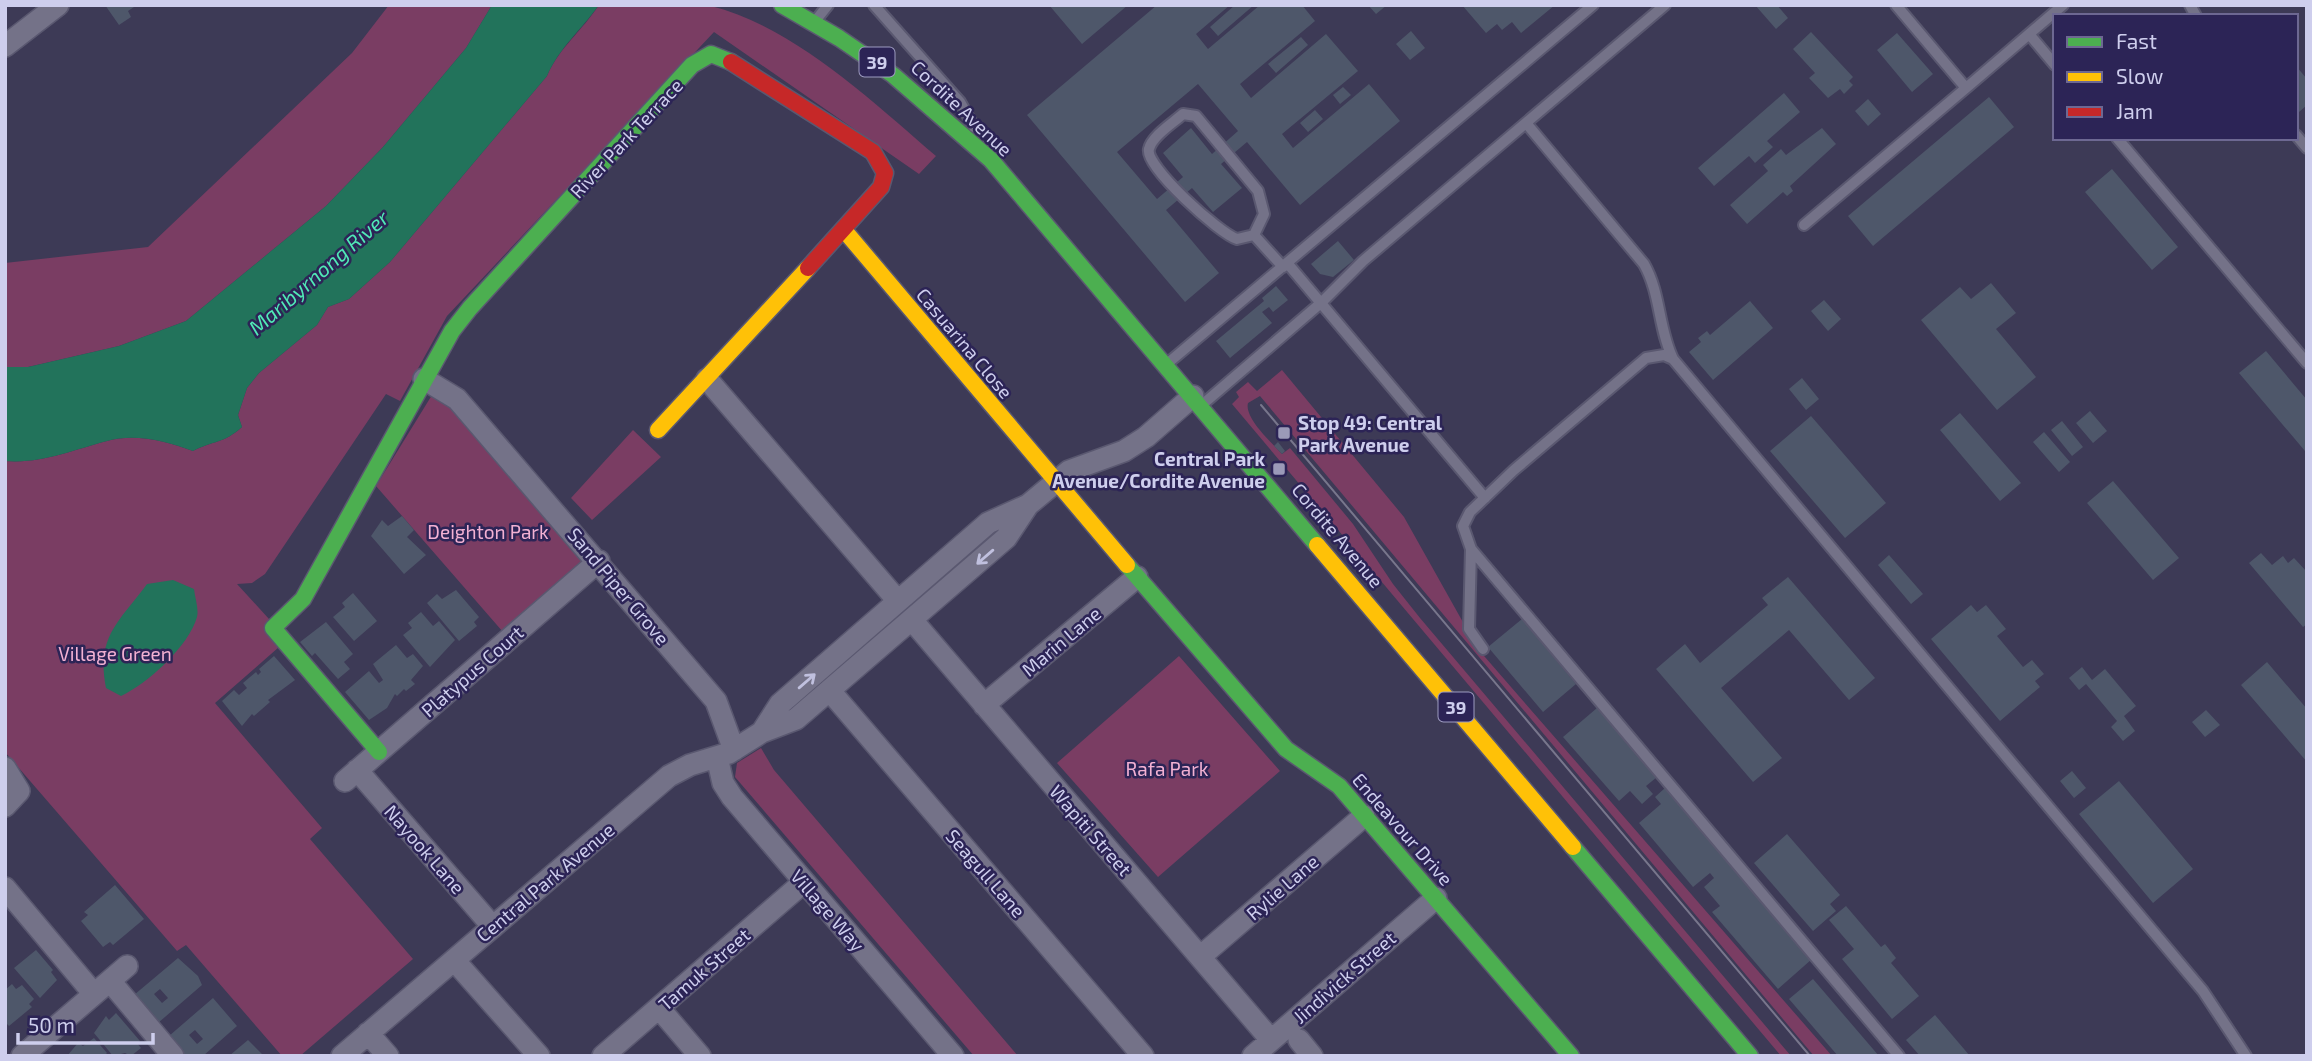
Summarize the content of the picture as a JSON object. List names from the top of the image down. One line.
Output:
{"streets":{"street":["39","Cordite Avenue","River Park Terrace","Casuarina Close","Sand Piper Grove","Marin Lane","Platypus Court","Endeavour Drive","Wapiti Street","Nayook Lane","Seagull Lane","Central Park Avenue","Rylie Lane","Village Way","Tamuk Street","Jindivick Street"]},"crossings":[["Cordite Avenue","Central Park Avenue"],["River Park Terrace","Casuarina Close"],["River Park Terrace","Sand Piper Grove"],["River Park Terrace","Platypus Court"],["Casuarina Close","Endeavour Drive"],["Casuarina Close","Central Park Avenue"],["Sand Piper Grove","Platypus Court"],["Sand Piper Grove","Central Park Avenue"],["Sand Piper Grove","Village Way"],["Marin Lane","Endeavour Drive"],["Marin Lane","Wapiti Street"],["Platypus Court","Nayook Lane"],["Endeavour Drive","Central Park Avenue"],["Endeavour Drive","Rylie Lane"],["Endeavour Drive","Jindivick Street"],["Wapiti Street","Central Park Avenue"],["Wapiti Street","Rylie Lane"],["Wapiti Street","Jindivick Street"],["Nayook Lane","Central Park Avenue"],["Seagull Lane","Central Park Avenue"],["Central Park Avenue","Village Way"],["Village Way","Tamuk Street"]],"water":["Maribyrnong River"],"parks":["Deighton Park","Village Green","Rafa Park"],"places":{"transit":["Stop 49: Central Park Avenue","Central Park Avenue/Cordite Avenue"]},"legend":["Fast","Slow","Jam"],"scale_bar":"50 m"}
